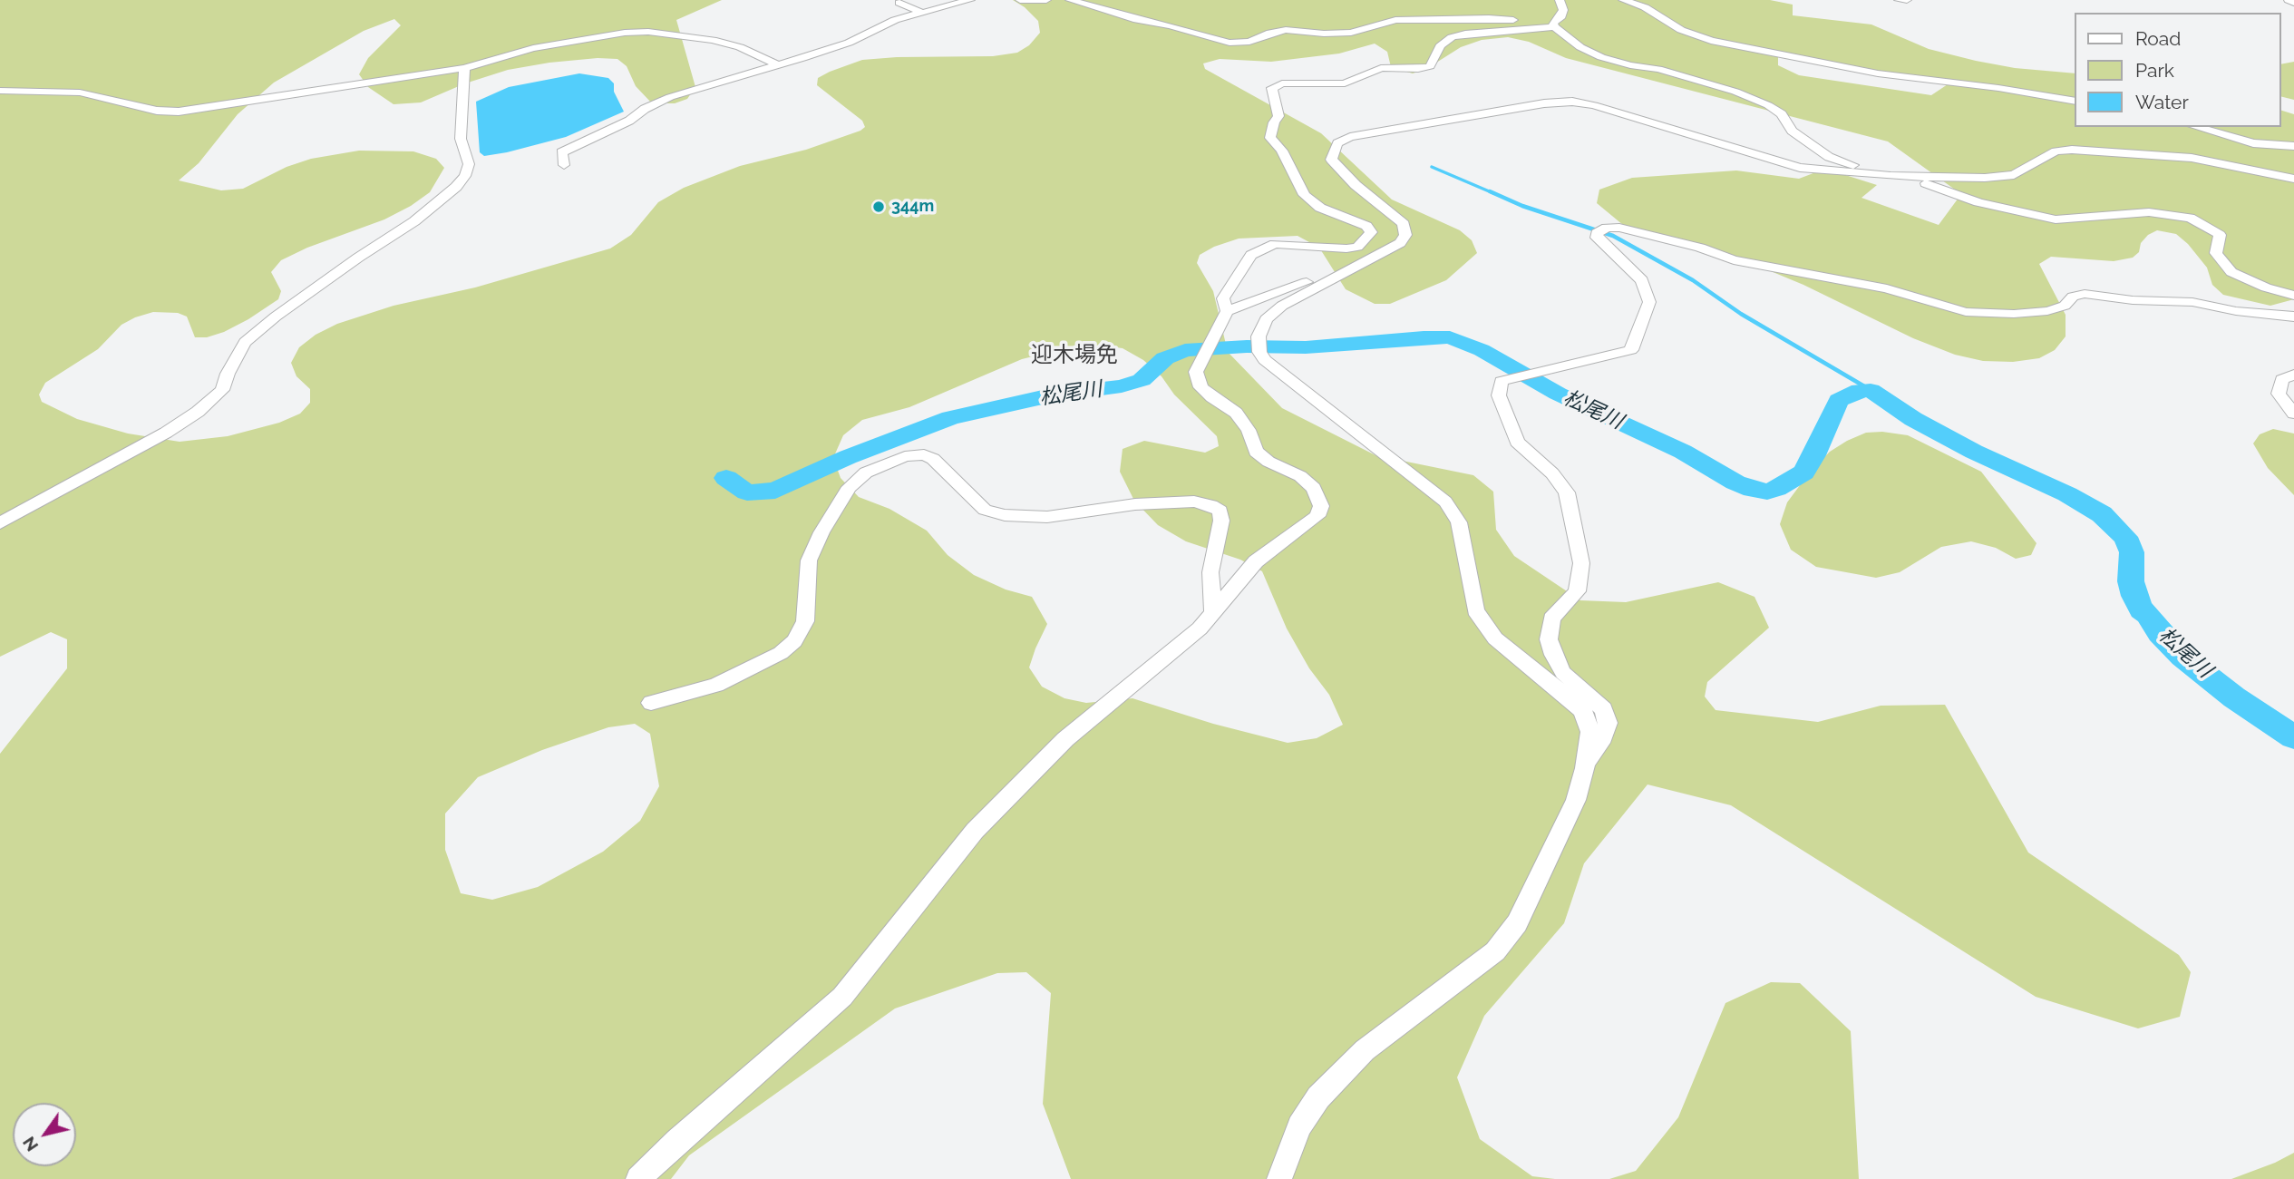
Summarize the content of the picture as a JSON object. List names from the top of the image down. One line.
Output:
{"districts":["迎木場免"],"water":["松尾川"],"places":["344m"],"legend":["Road","Park","Water"],"north":"bottom left"}
